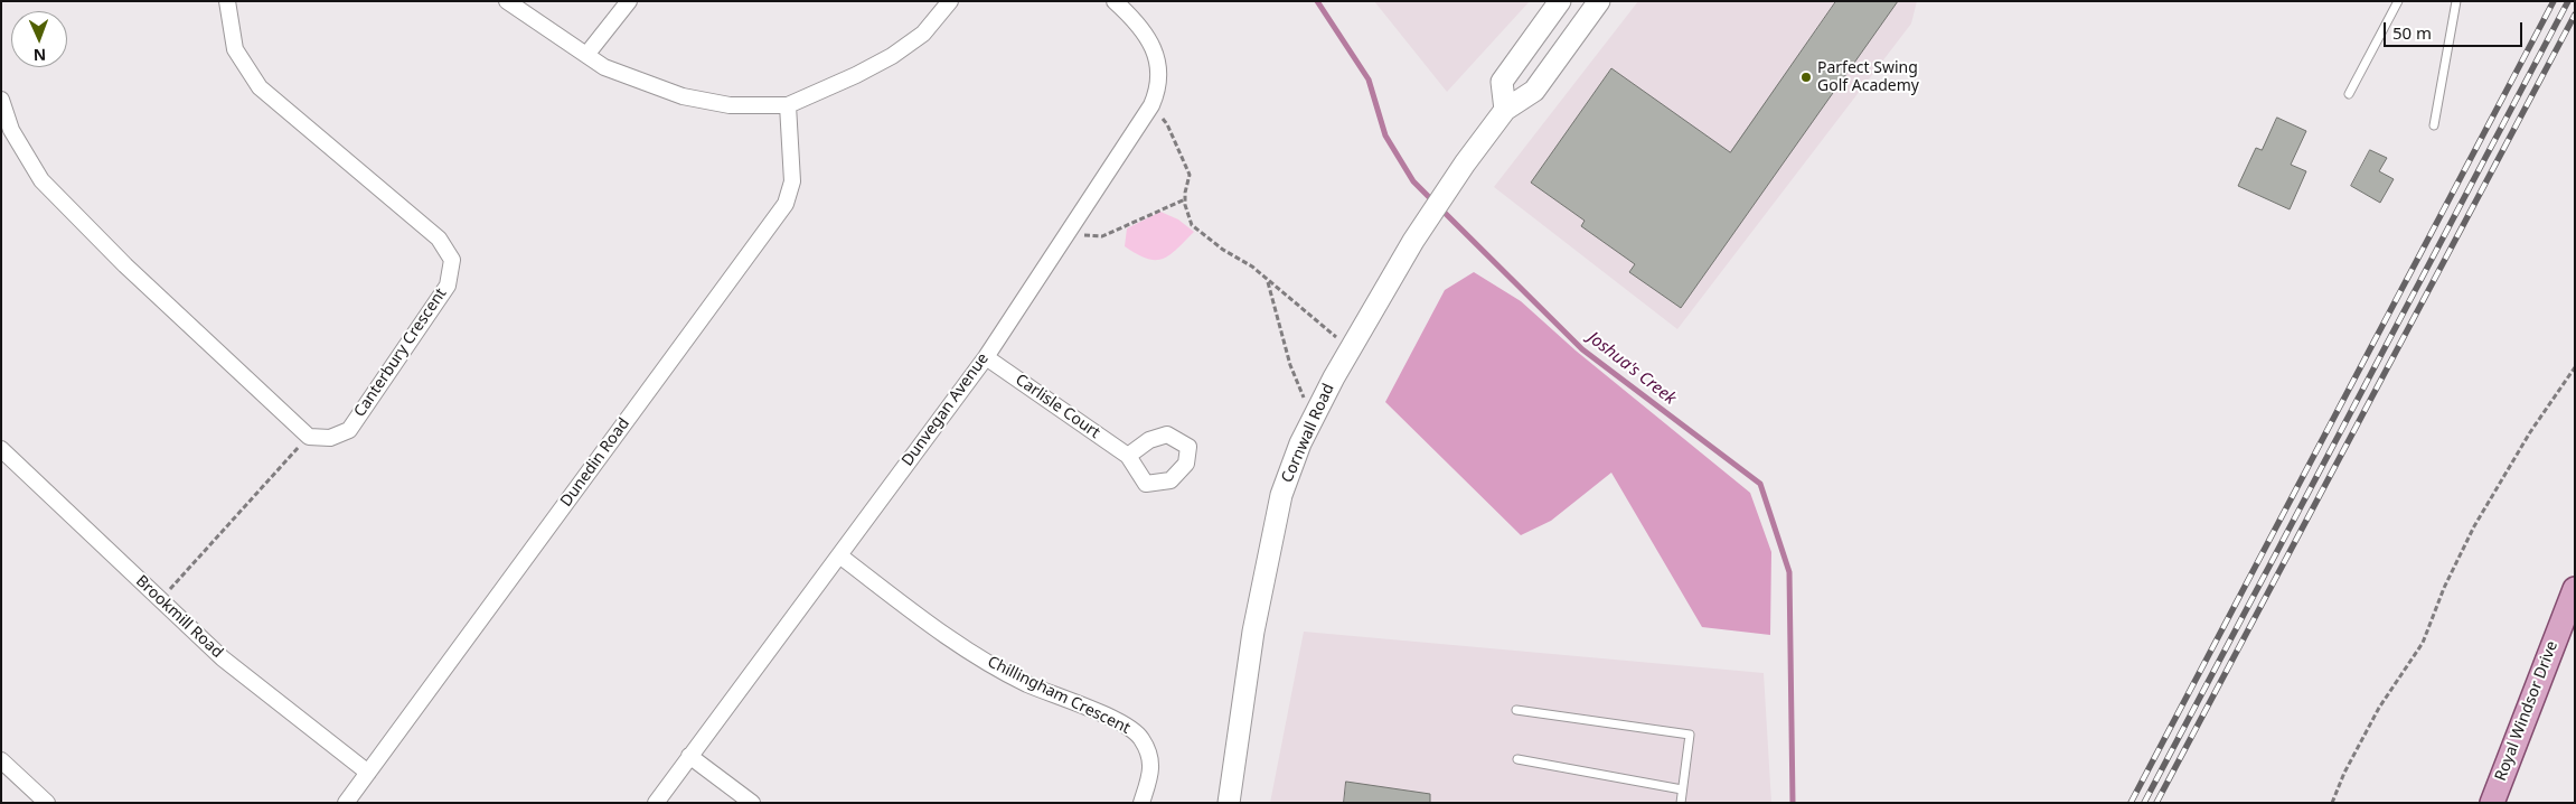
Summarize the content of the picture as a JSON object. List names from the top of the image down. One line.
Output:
{"streets":{"main road":["Cornwall Road","Royal Windsor Drive"],"street":["Canterbury Crescent","Carlisle Court","Dunvegan Avenue","Dunedin Road","Brookmill Road","Chillingham Crescent"]},"crossings":[["Carlisle Court","Dunvegan Avenue"],["Dunvegan Avenue","Chillingham Crescent"],["Dunedin Road","Brookmill Road"]],"water":["Joshua's Creek"],"places":["Parfect Swing Golf Academy"],"scale_bar":"50 m","north":"bottom"}
